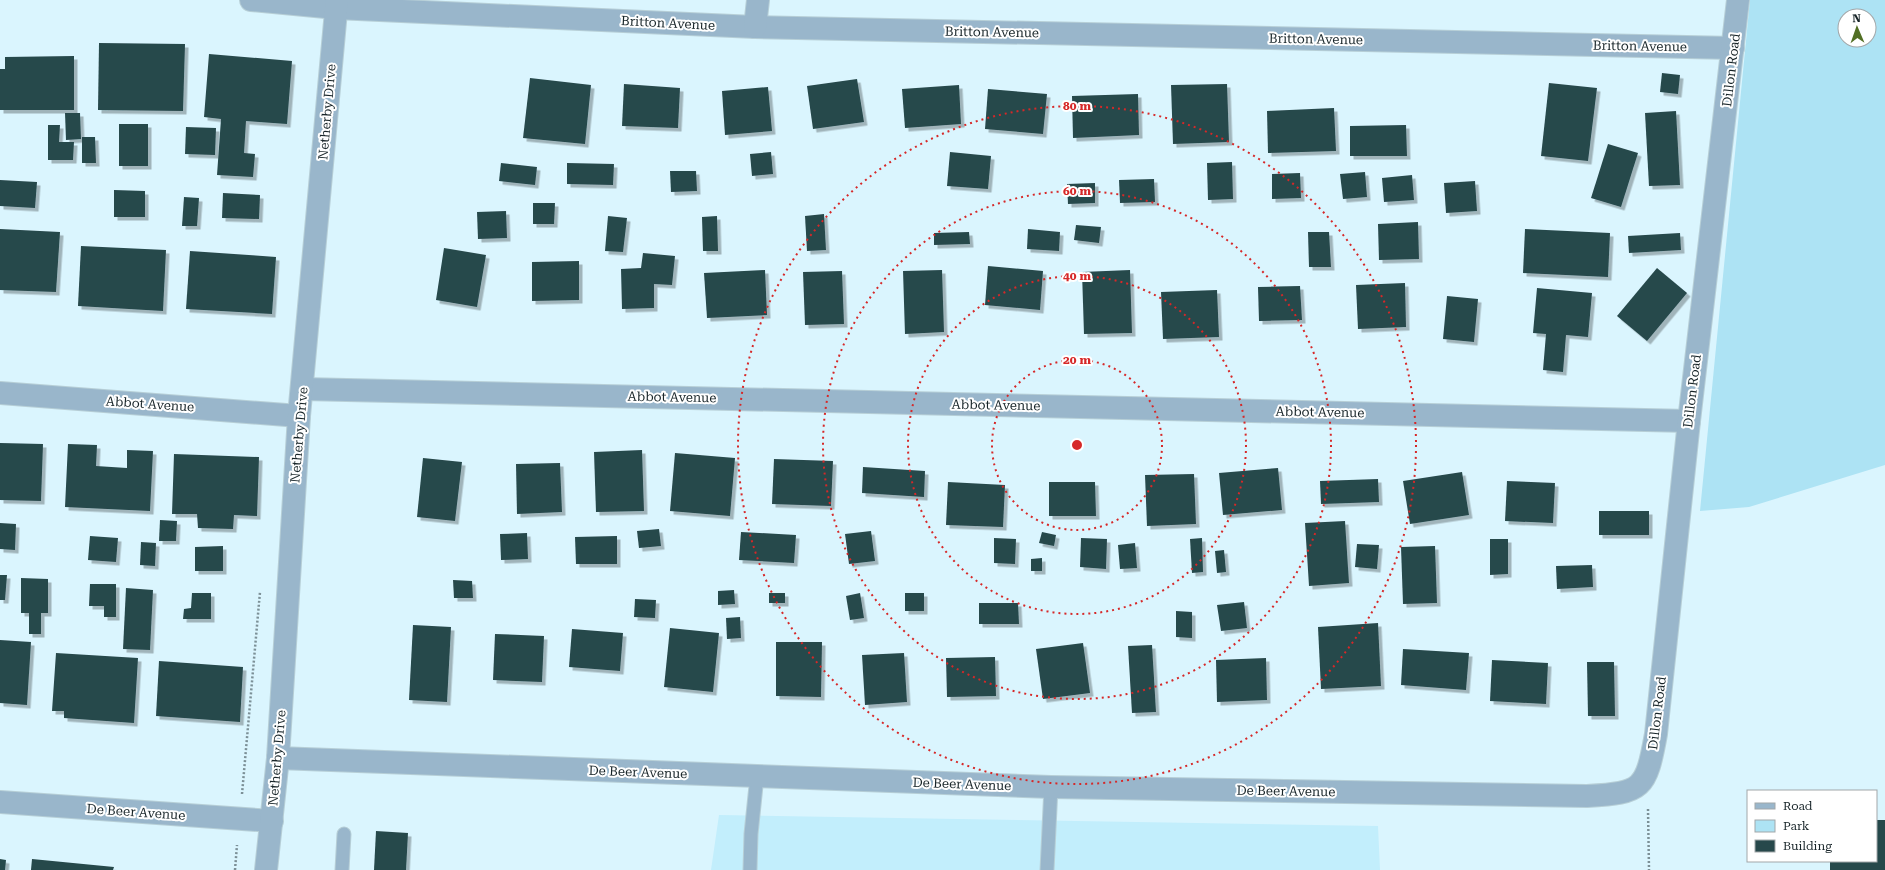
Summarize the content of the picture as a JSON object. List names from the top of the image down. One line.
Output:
{"streets":{"street":["Britton Avenue","Dillon Road","Netherby Drive","Abbot Avenue","De Beer Avenue"]},"crossings":[["Britton Avenue","Dillon Road"],["Britton Avenue","Netherby Drive"],["Dillon Road","Abbot Avenue"],["Dillon Road","De Beer Avenue"],["Netherby Drive","Abbot Avenue"],["Netherby Drive","De Beer Avenue"]],"legend":["Road","Park","Building"],"north":"top","rings":["80 m","60 m","40 m","20 m"]}
